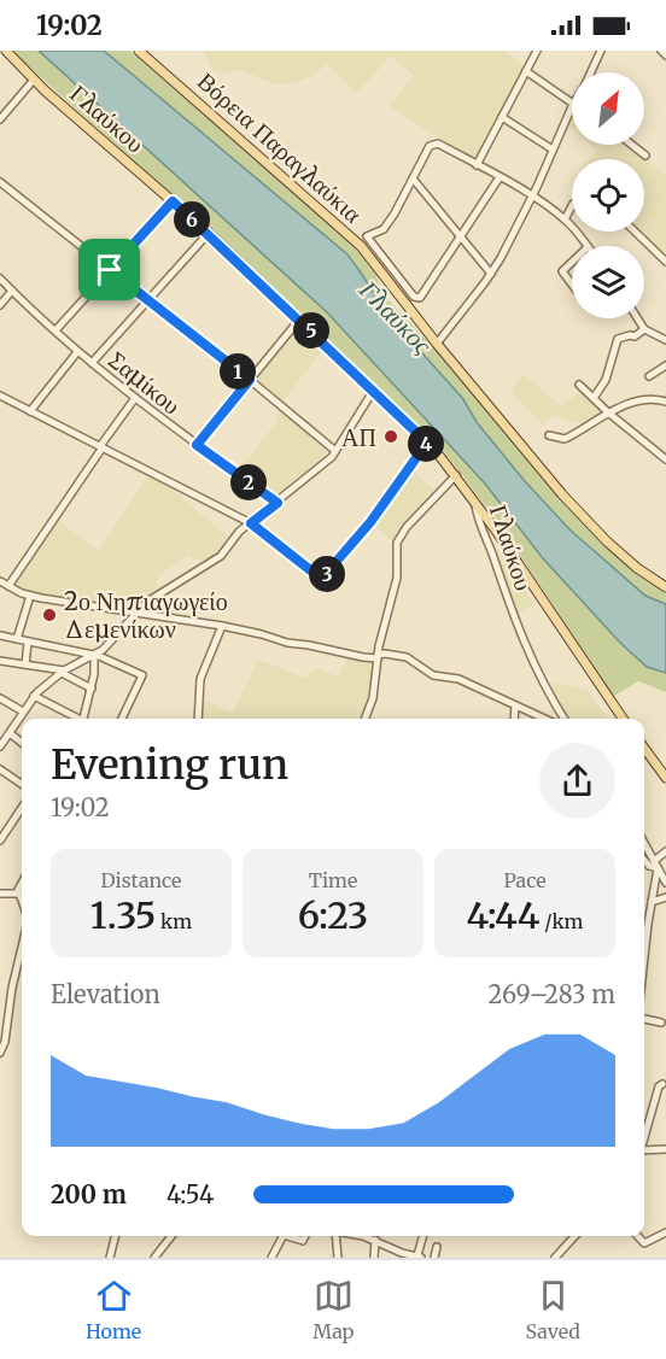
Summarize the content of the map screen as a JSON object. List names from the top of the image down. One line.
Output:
{"streets":{"main road":["Γλαύκου","Βόρεια Παραγλαύκια"],"street":["Σαμίκου"]},"water":["Γλαύκος"],"places":["ΑΠ","2ο Νηπιαγωγείο Δεμενίκων"],"north":"top right","page":{"status":"19:02","pins":["6","5","1","4","2","3"],"heading":["Evening run","19:02"],"stats":[["Distance","1.35 km"],["Time","6:23"],["Pace","4:44 /km"]],"chart":["Elevation","269–283 m"],"list":[{"name":"200 m","note":"4:54"}],"tabs":["Home","Map","Saved"]}}
